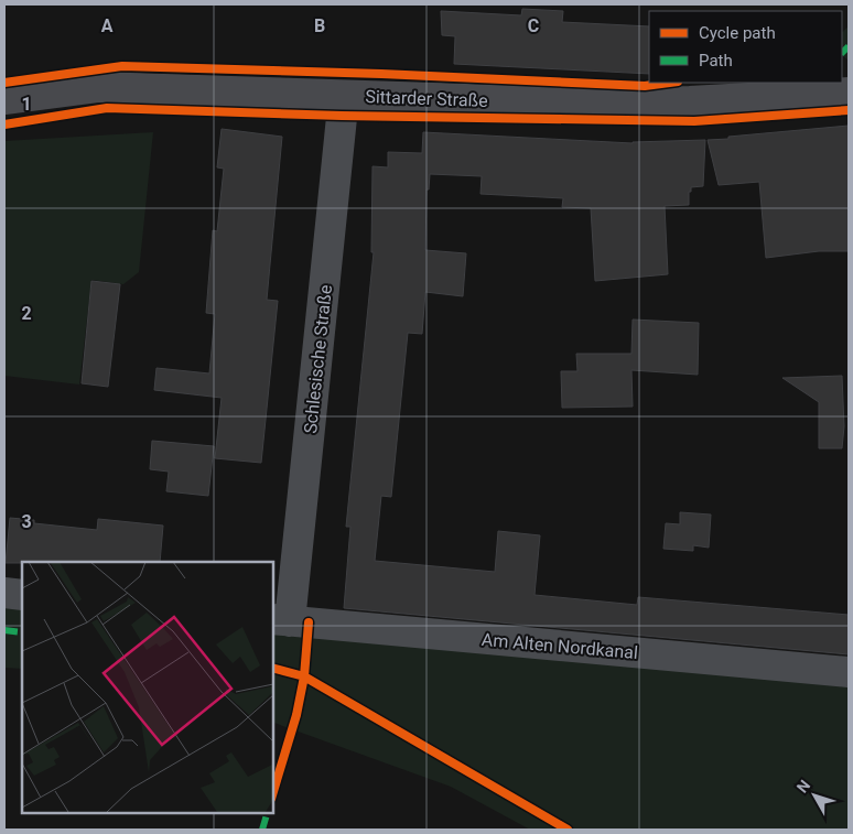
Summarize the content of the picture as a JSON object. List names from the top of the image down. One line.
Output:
{"streets":{"street":["Sittarder Straße","Schlesische Straße","Am Alten Nordkanal"]},"crossings":[["Sittarder Straße","Schlesische Straße"],["Schlesische Straße","Am Alten Nordkanal"]],"legend":["Cycle path","Path"],"north":"top left","grid":{"columns":["A","B","C"],"rows":["1","2","3"]}}
